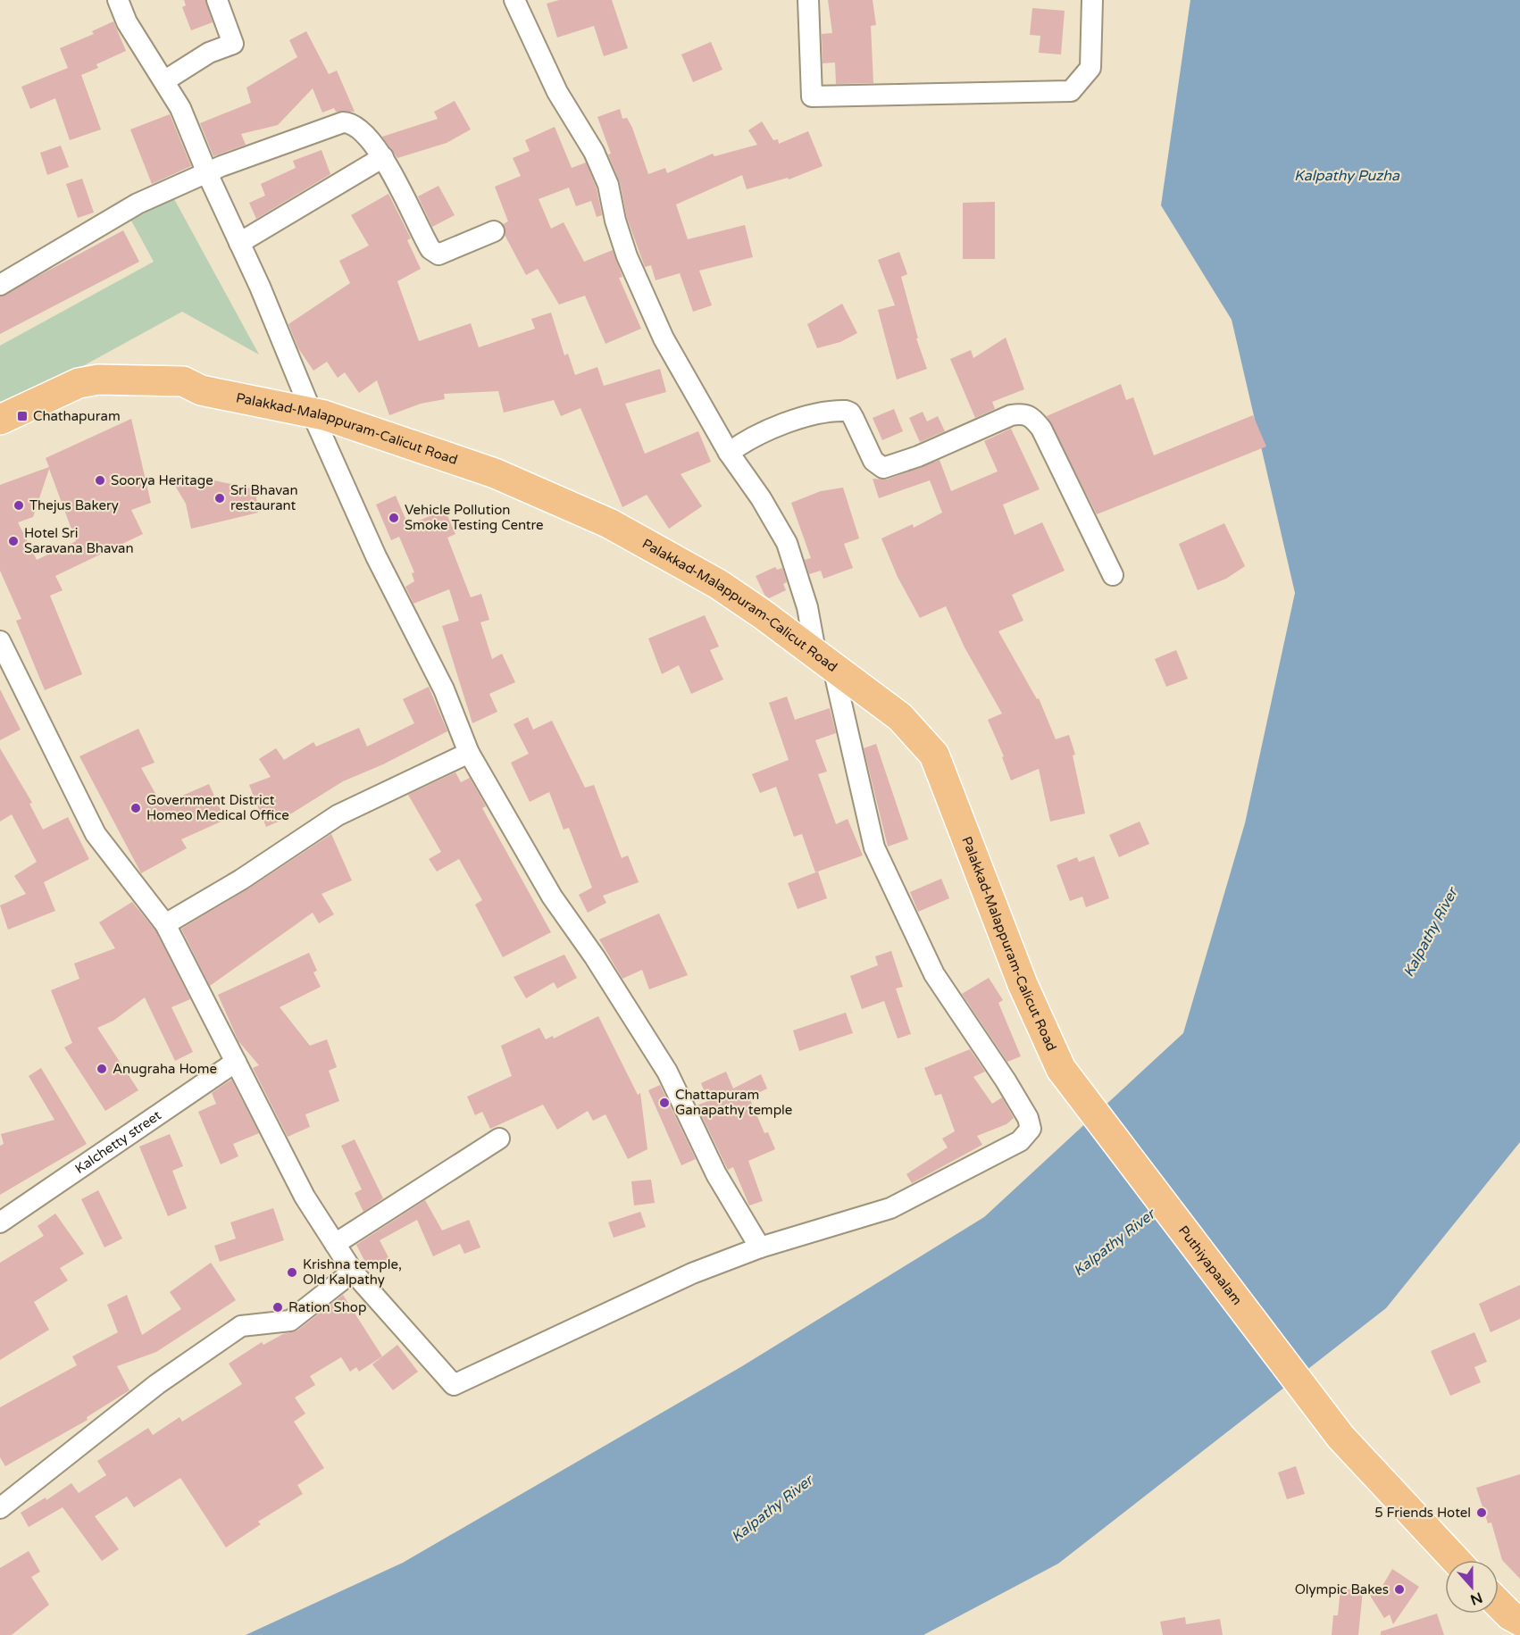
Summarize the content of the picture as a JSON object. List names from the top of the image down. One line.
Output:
{"streets":{"highway":["Palakkad-Malappuram-Calicut Road","Puthiyapaalam"],"street":["Kalchetty street"]},"crossings":[["Palakkad-Malappuram-Calicut Road","Puthiyapaalam"]],"water":["Kalpathy Puzha","Kalpathy River"],"places":{"transit":["Chathapuram"],"other":["Soorya Heritage","Sri Bhavan restaurant","Thejus Bakery","Vehicle Pollution Smoke Testing Centre","Hotel Sri Saravana Bhavan","Government District Homeo Medical Office","Anugraha Home","Chattapuram Ganapathy temple","Krishna temple, Old Kalpathy","Ration Shop","5 Friends Hotel","Olympic Bakes"]},"north":"bottom"}
